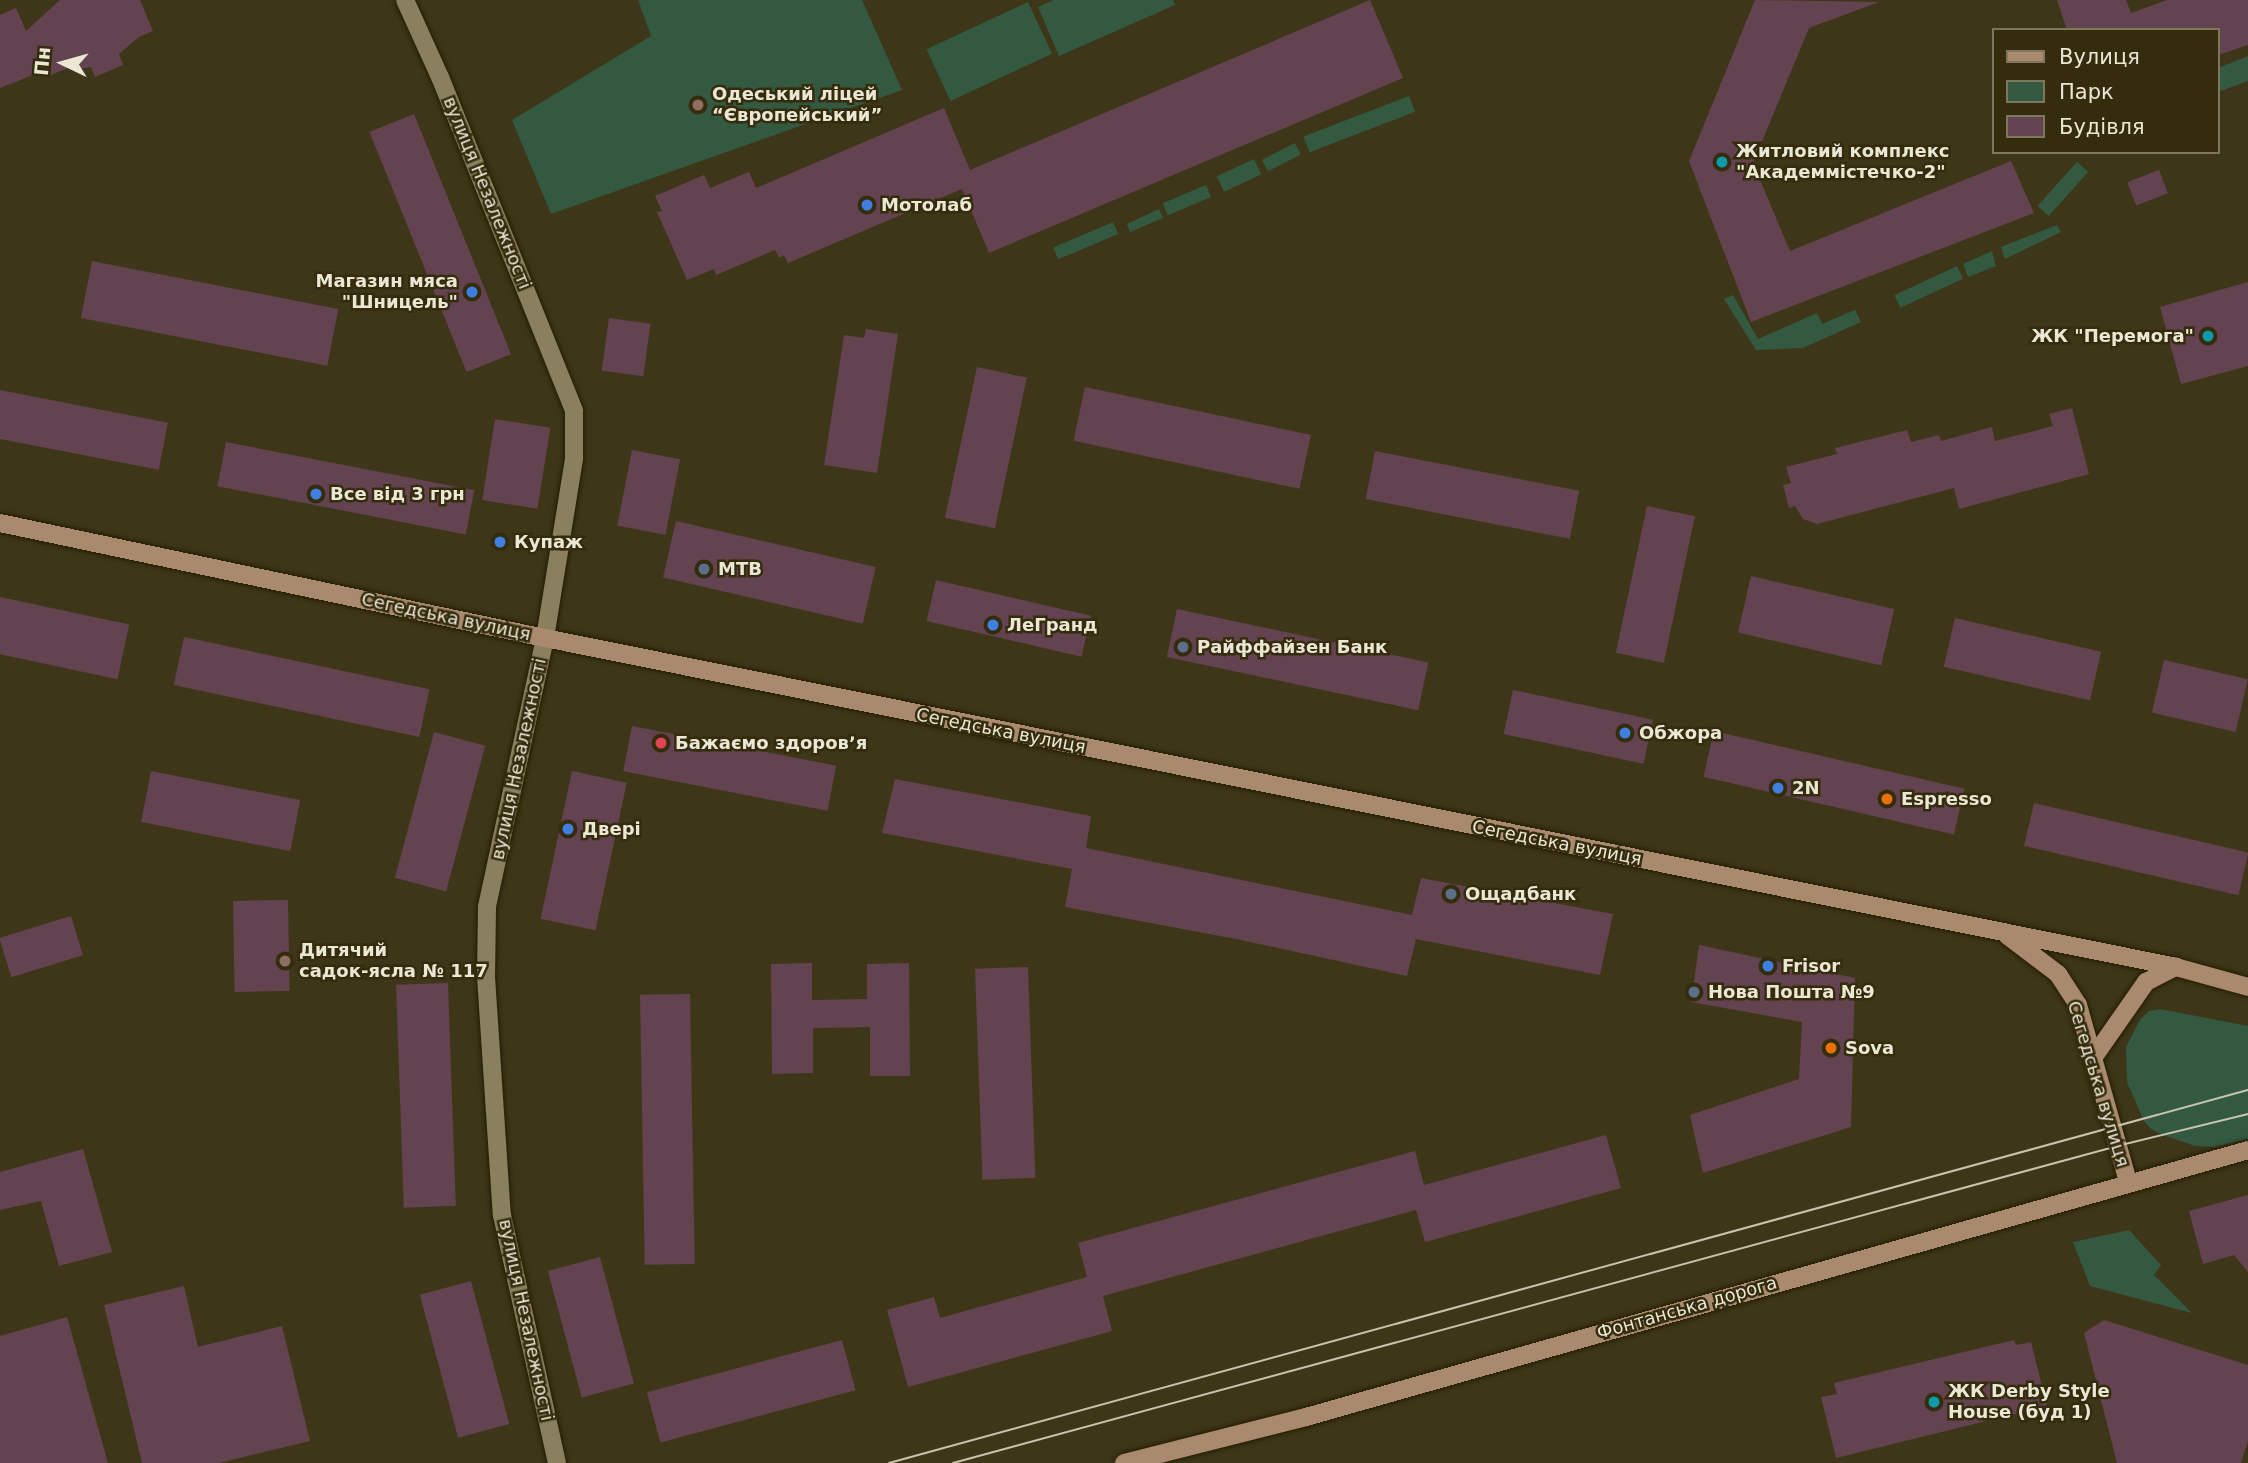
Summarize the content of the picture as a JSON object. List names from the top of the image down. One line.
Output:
{"streets":{"main road":["Сегедська вулиця","Фонтанська дорога"],"street":["вулиця Незалежності"]},"crossings":[["вулиця Незалежності","Сегедська вулиця"],["Сегедська вулиця","Фонтанська дорога"]],"places":["Одеський ліцей “Європейський”","Житловий комплекс \"Академмістечко-2\"","Мотолаб","Магазин мяса \"Шницель\"","ЖК \"Перемога\"","Все від 3 грн","Купаж","МТВ","ЛеГранд","Райффайзен Банк","Обжора","Бажаємо здоровʼя","2N","Espresso","Двері","Ощадбанк","Дитячий садок-ясла № 117","Frisor","Нова Пошта №9","Sova","ЖК Derby Style House (буд 1)"],"legend":["Вулиця","Парк","Будівля"],"north":"left"}
